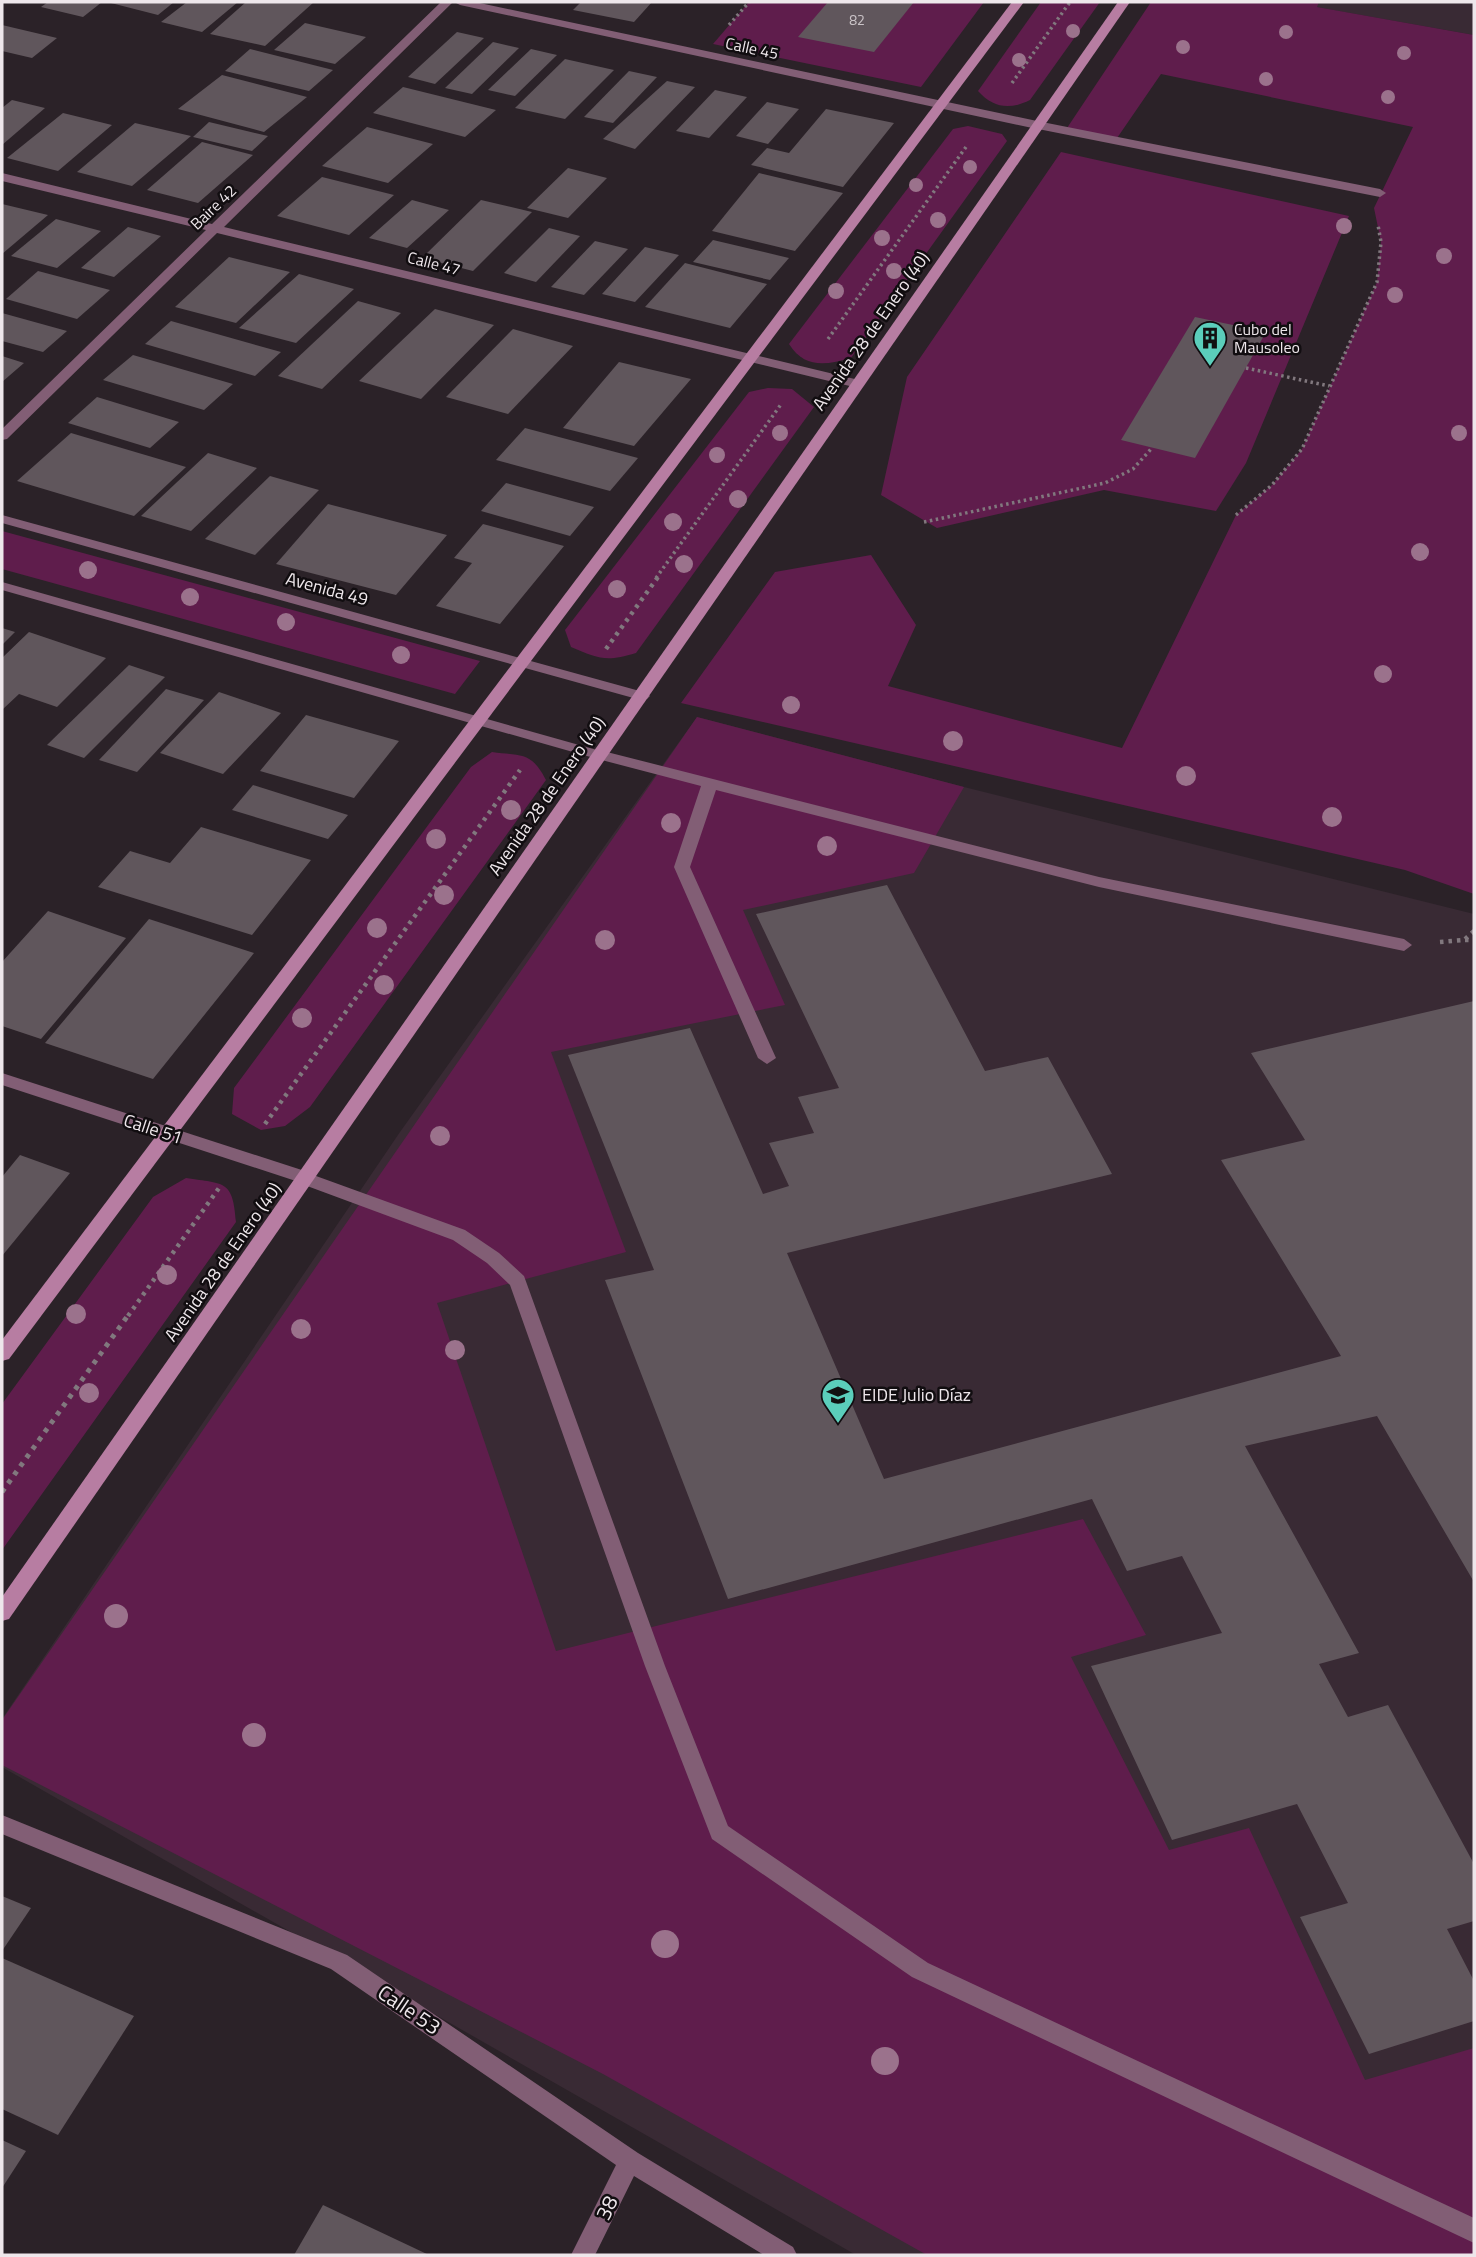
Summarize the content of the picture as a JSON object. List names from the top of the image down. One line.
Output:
{"streets":{"main road":["Avenida 28 de Enero (40)"],"street":["Calle 45","Baire 42","Calle 47","Avenida 49","Calle 51","Calle 53","38"]},"crossings":[["Calle 45","Avenida 28 de Enero (40)"],["Baire 42","Calle 47"],["Calle 47","Avenida 28 de Enero (40)"],["Avenida 28 de Enero (40)","Avenida 49"],["Avenida 28 de Enero (40)","Calle 51"],["Calle 53","38"]],"places":{"building":["Cubo del Mausoleo"],"school or university":["EIDE Julio Díaz"]},"house_numbers":["82"]}
